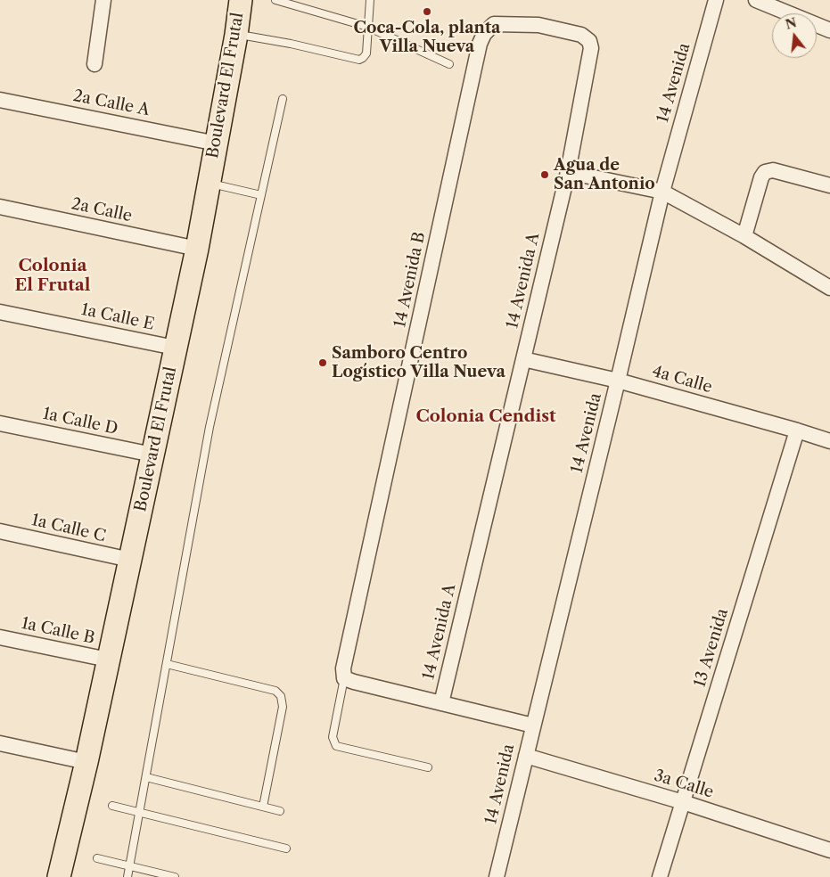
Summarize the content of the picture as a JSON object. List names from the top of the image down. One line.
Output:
{"streets":{"main road":["Boulevard El Frutal"],"street":["14 Avenida","2a Calle A","2a Calle","14 Avenida B","14 Avenida A","1a Calle E","4a Calle","1a Calle D","1a Calle C","1a Calle B","13 Avenida","3a Calle"]},"crossings":[["14 Avenida","4a Calle"],["14 Avenida","3a Calle"],["Boulevard El Frutal","2a Calle A"],["Boulevard El Frutal","2a Calle"],["Boulevard El Frutal","1a Calle E"],["Boulevard El Frutal","1a Calle D"],["Boulevard El Frutal","1a Calle C"],["Boulevard El Frutal","1a Calle B"],["14 Avenida B","14 Avenida A"],["14 Avenida A","4a Calle"],["4a Calle","13 Avenida"],["13 Avenida","3a Calle"]],"districts":["Colonia El Frutal","Colonia Cendist"],"places":["Coca-Cola, planta Villa Nueva","Agua de San Antonio","Samboro Centro Logístico Villa Nueva"],"north":"top"}
